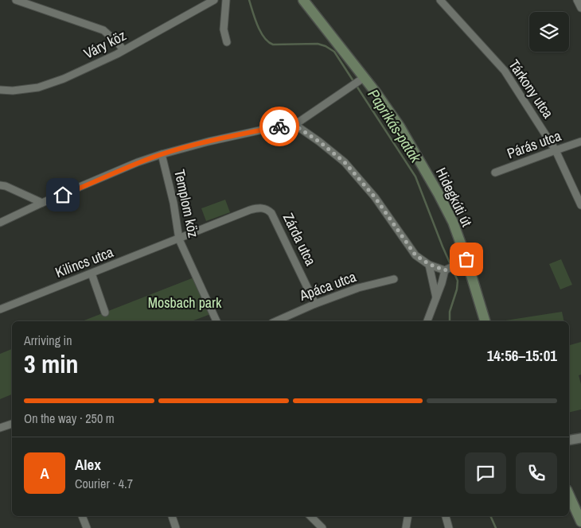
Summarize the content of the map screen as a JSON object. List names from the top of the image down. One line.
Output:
{"streets":{"main road":["Hidegkúti út"],"street":["Váry köz","Tárkony utca","Párás utca","Templom köz","Zárda utca","Kilincs utca","Apáca utca"]},"crossings":[["Tárkony utca","Párás utca"],["Templom köz","Zárda utca"],["Templom köz","Kilincs utca"],["Zárda utca","Kilincs utca"],["Zárda utca","Apáca utca"]],"water":["Paprikás-patak"],"parks":["Mosbach park"],"page":{"heading":["3 min","Arriving in","14:56–15:01"],"panel":["Alex","Courier · 4.7"],"bar":"On the way · 250 m","round":"A"}}
